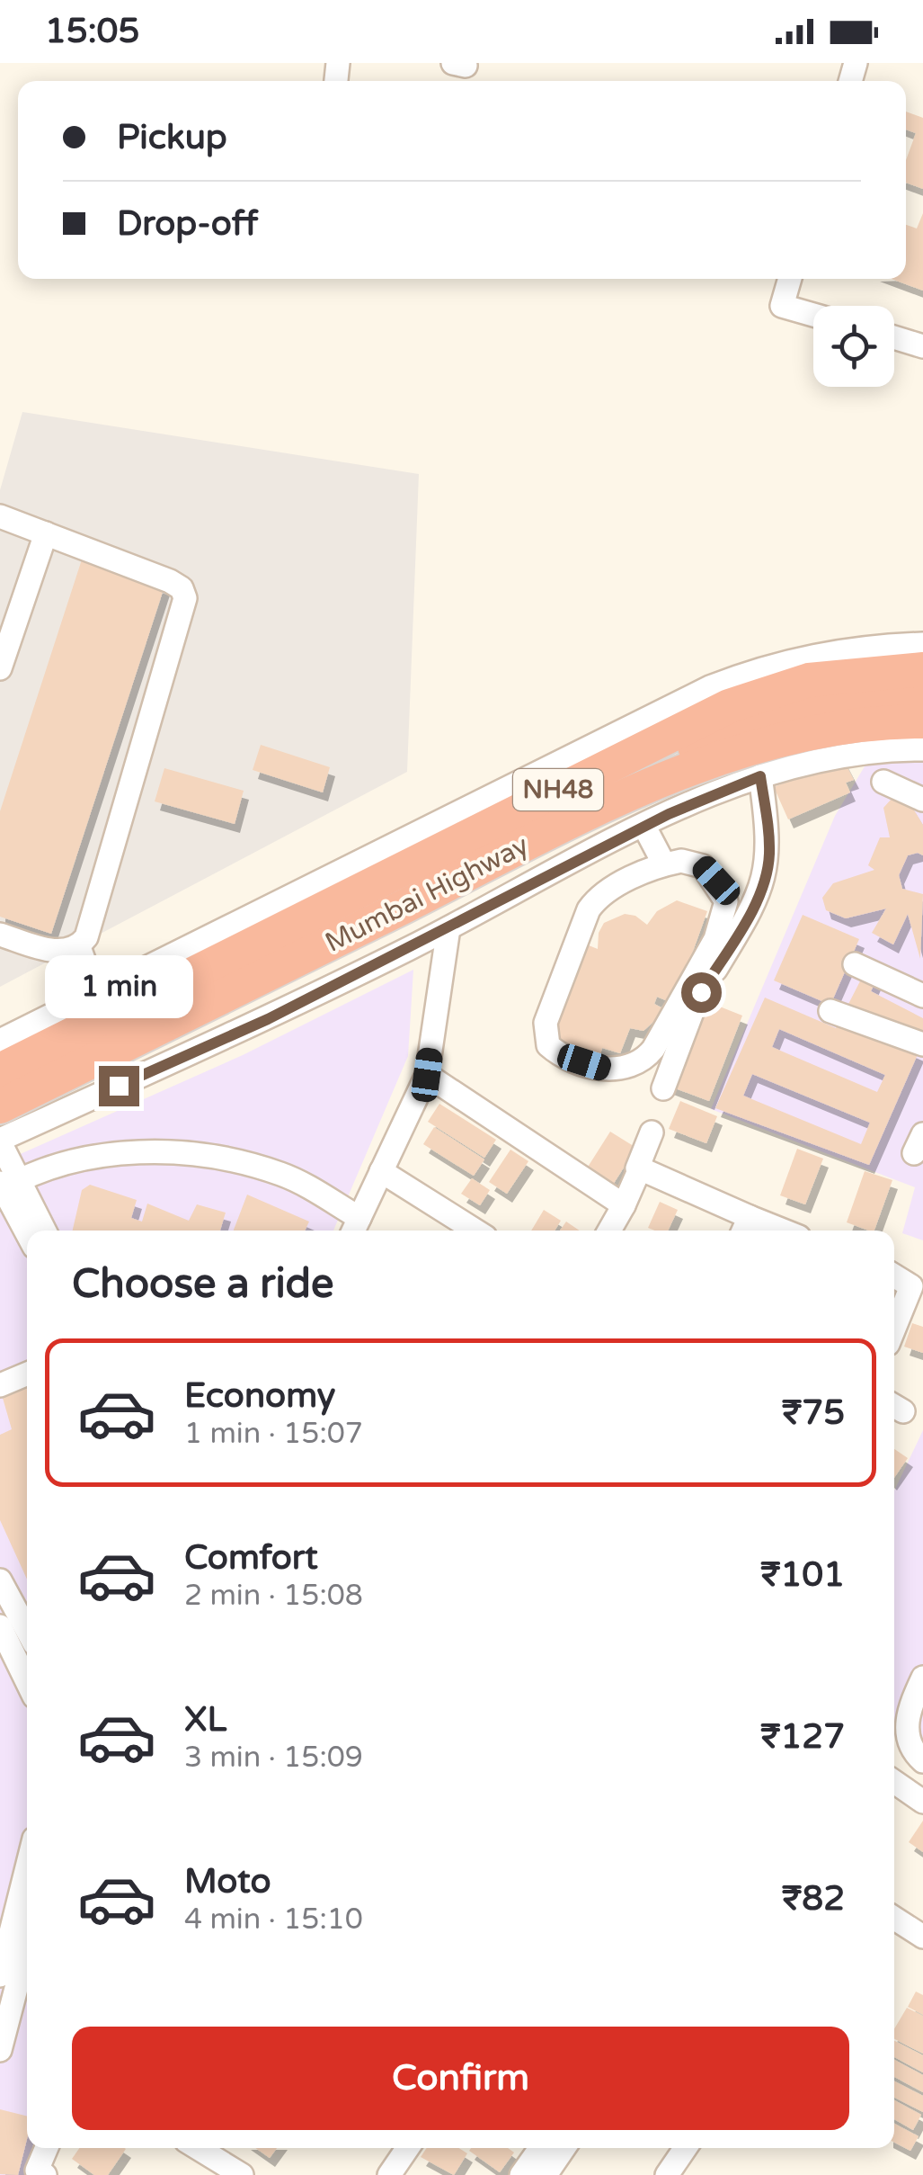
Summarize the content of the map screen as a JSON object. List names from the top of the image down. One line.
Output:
{"streets":{"highway":["NH48","Mumbai Highway"]},"page":{"status":"15:05","banner":["Pickup","Drop-off"],"bubble":"1 min","heading":"Choose a ride","list":[{"name":"Economy","note":"1 min · 15:07","value":"₹75"},{"name":"Comfort","note":"2 min · 15:08","value":"₹101"},{"name":"XL","note":"3 min · 15:09","value":"₹127"},{"name":"Moto","note":"4 min · 15:10","value":"₹82"}],"buttons":"Confirm"}}
